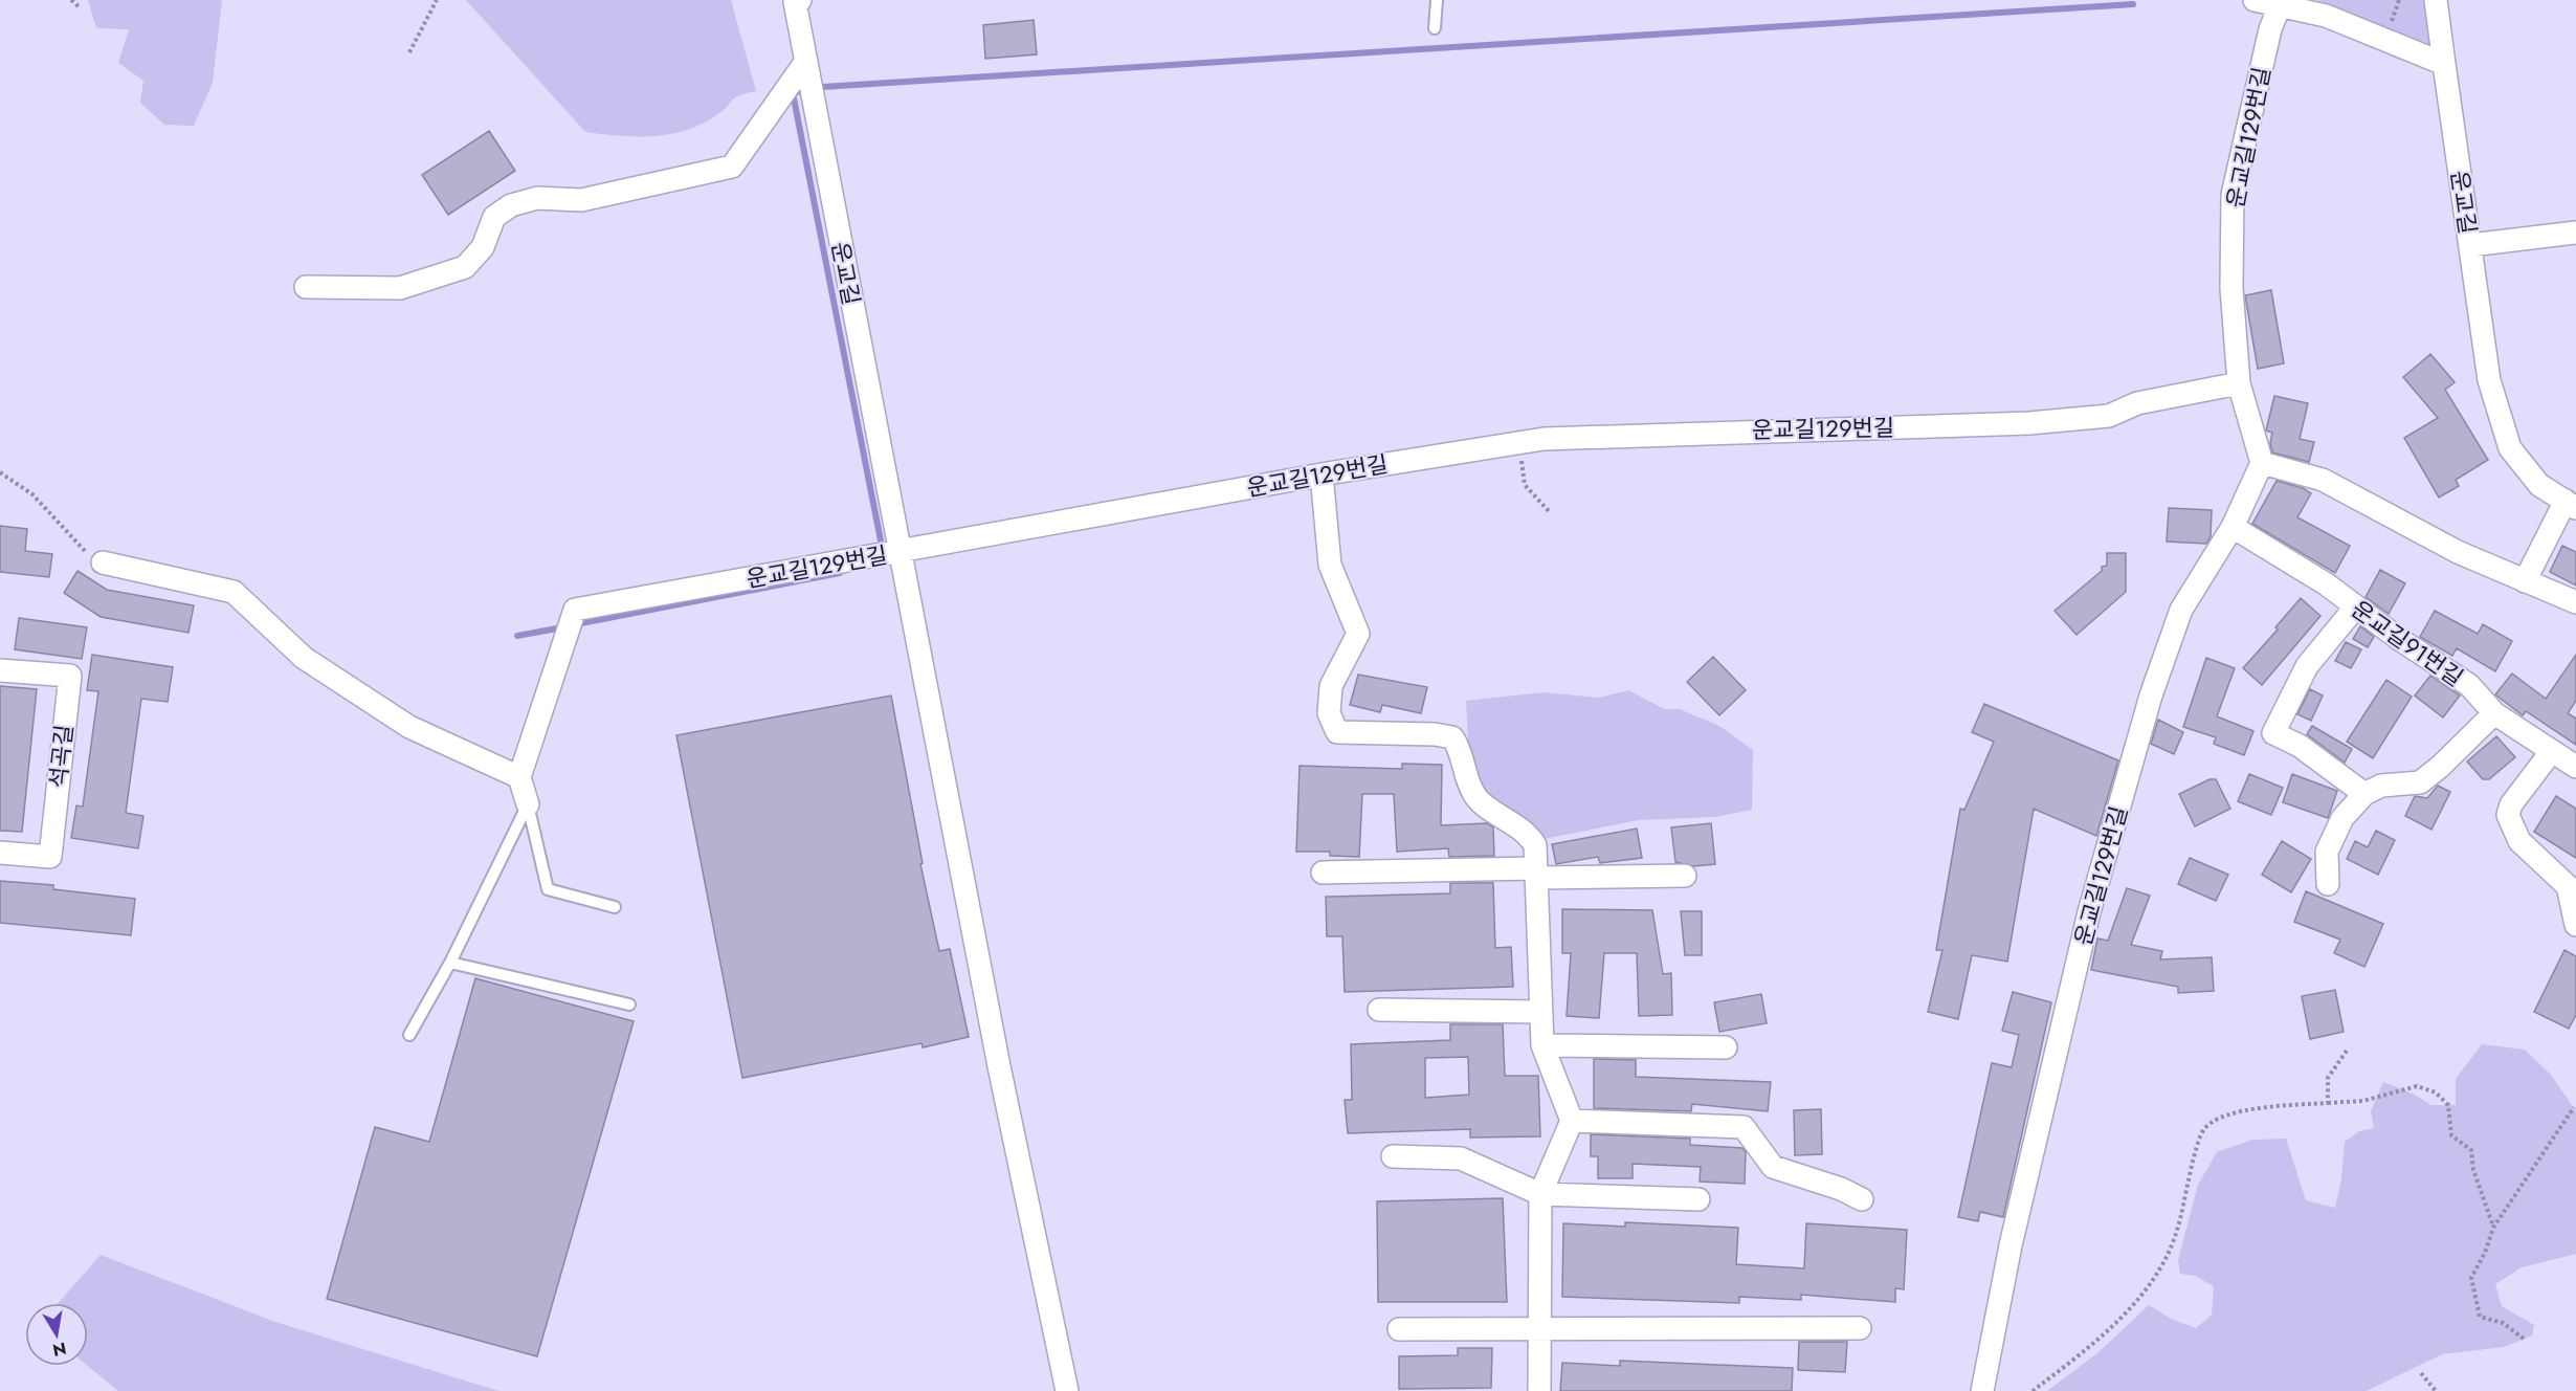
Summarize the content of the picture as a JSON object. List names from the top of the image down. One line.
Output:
{"streets":{"street":["운교길129번길","운교길","운교길91번길","석곡길"]},"crossings":[["운교길129번길","운교길"],["운교길129번길","운교길91번길"]],"north":"bottom"}
